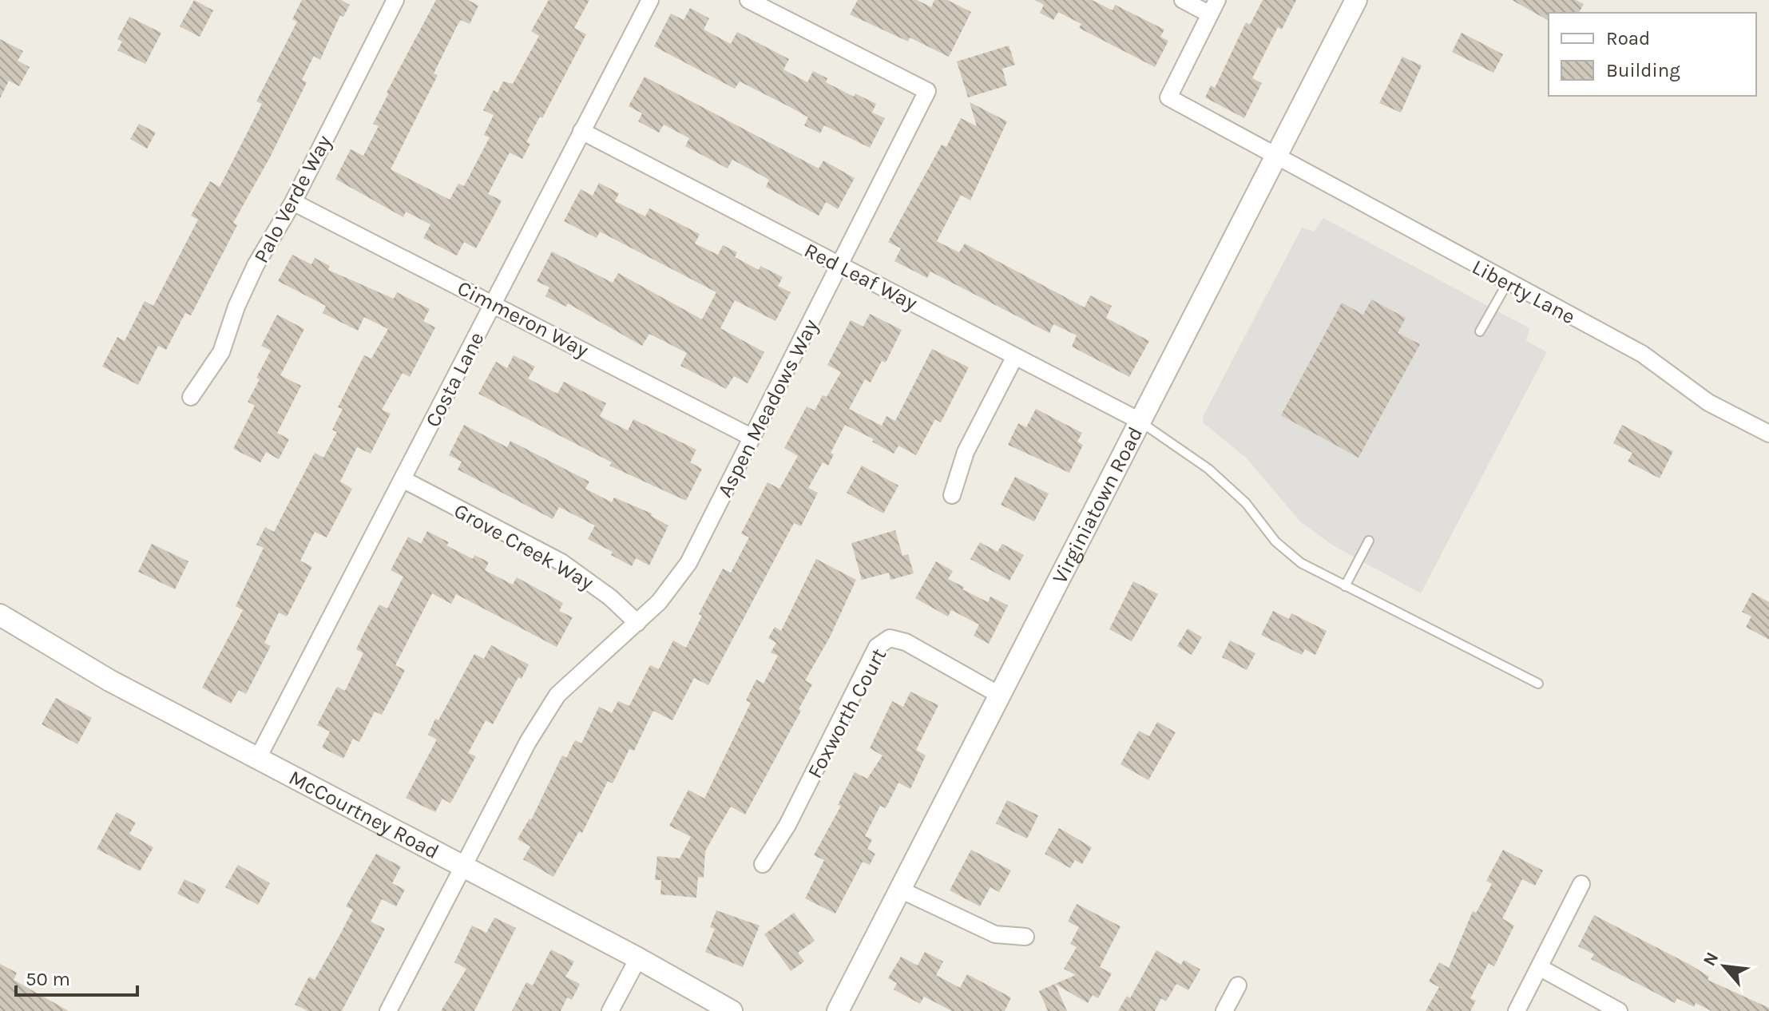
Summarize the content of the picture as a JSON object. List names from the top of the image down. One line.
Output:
{"streets":{"street":["Palo Verde Way","Red Leaf Way","Liberty Lane","Cimmeron Way","Costa Lane","Aspen Meadows Way","Virginiatown Road","Grove Creek Way","Foxworth Court","McCourtney Road"]},"crossings":[["Palo Verde Way","Cimmeron Way"],["Red Leaf Way","Costa Lane"],["Red Leaf Way","Aspen Meadows Way"],["Red Leaf Way","Virginiatown Road"],["Liberty Lane","Virginiatown Road"],["Cimmeron Way","Costa Lane"],["Cimmeron Way","Aspen Meadows Way"],["Costa Lane","Grove Creek Way"],["Costa Lane","McCourtney Road"],["Aspen Meadows Way","Grove Creek Way"],["Aspen Meadows Way","McCourtney Road"],["Virginiatown Road","Foxworth Court"]],"legend":["Road","Building"],"scale_bar":"50 m","north":"top left"}
